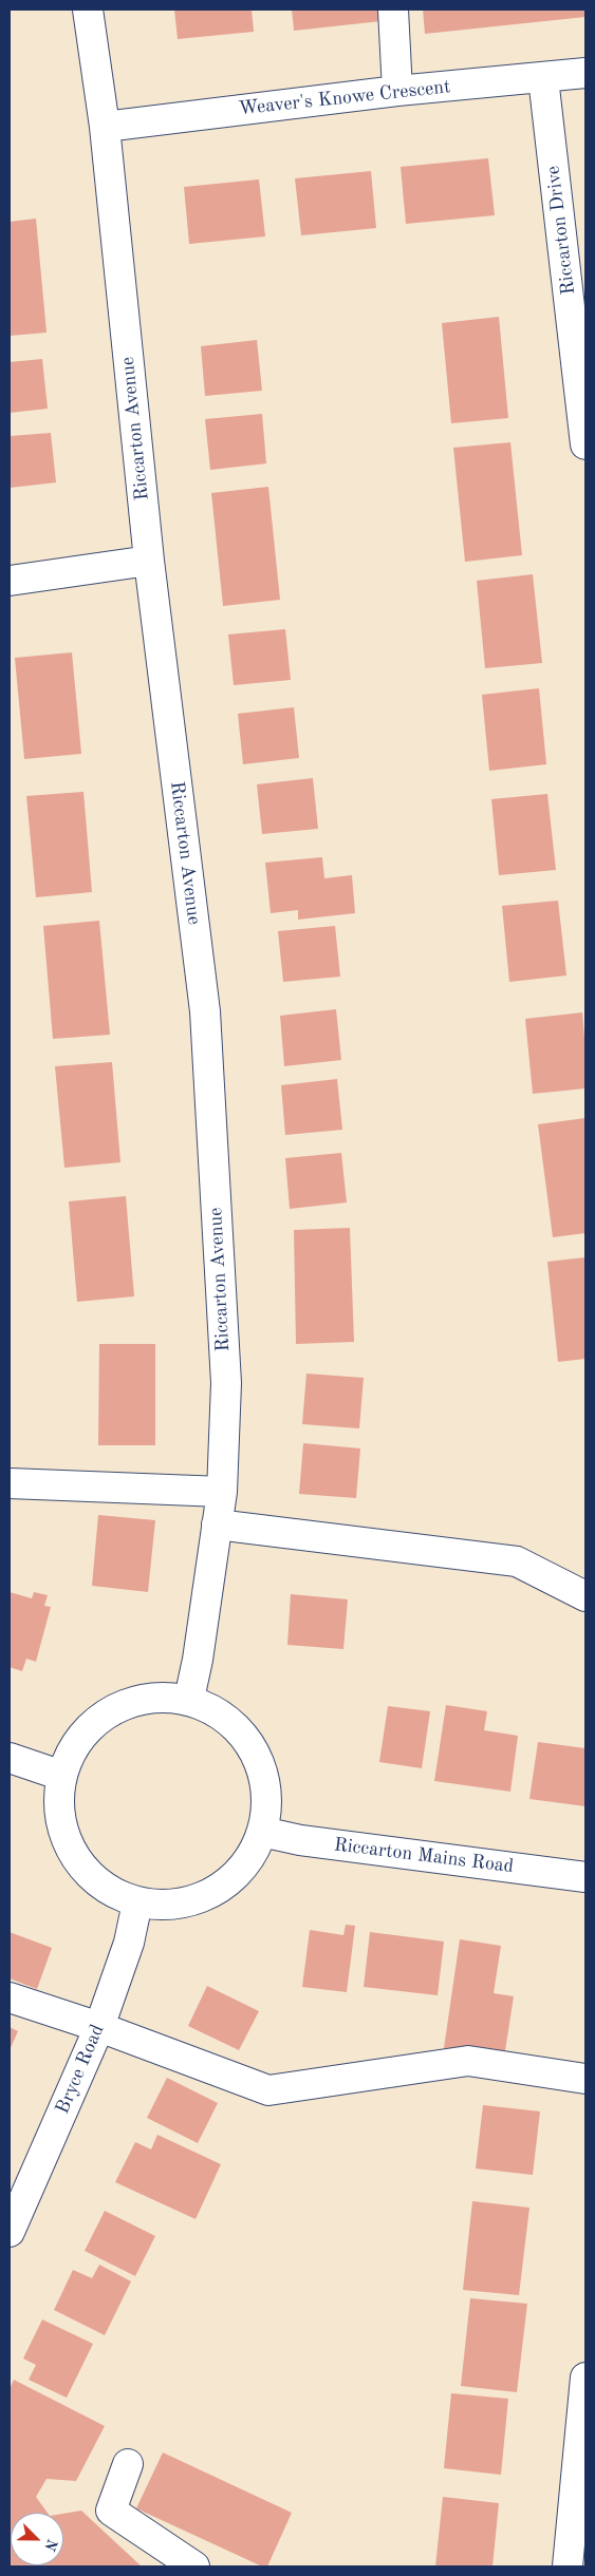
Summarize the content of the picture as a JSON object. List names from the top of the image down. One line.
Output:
{"streets":{"street":["Weaver's Knowe Crescent","Riccarton Drive","Riccarton Avenue","Riccarton Mains Road","Bryce Road"]},"crossings":[["Weaver's Knowe Crescent","Riccarton Drive"],["Weaver's Knowe Crescent","Riccarton Avenue"]],"north":"bottom right"}
